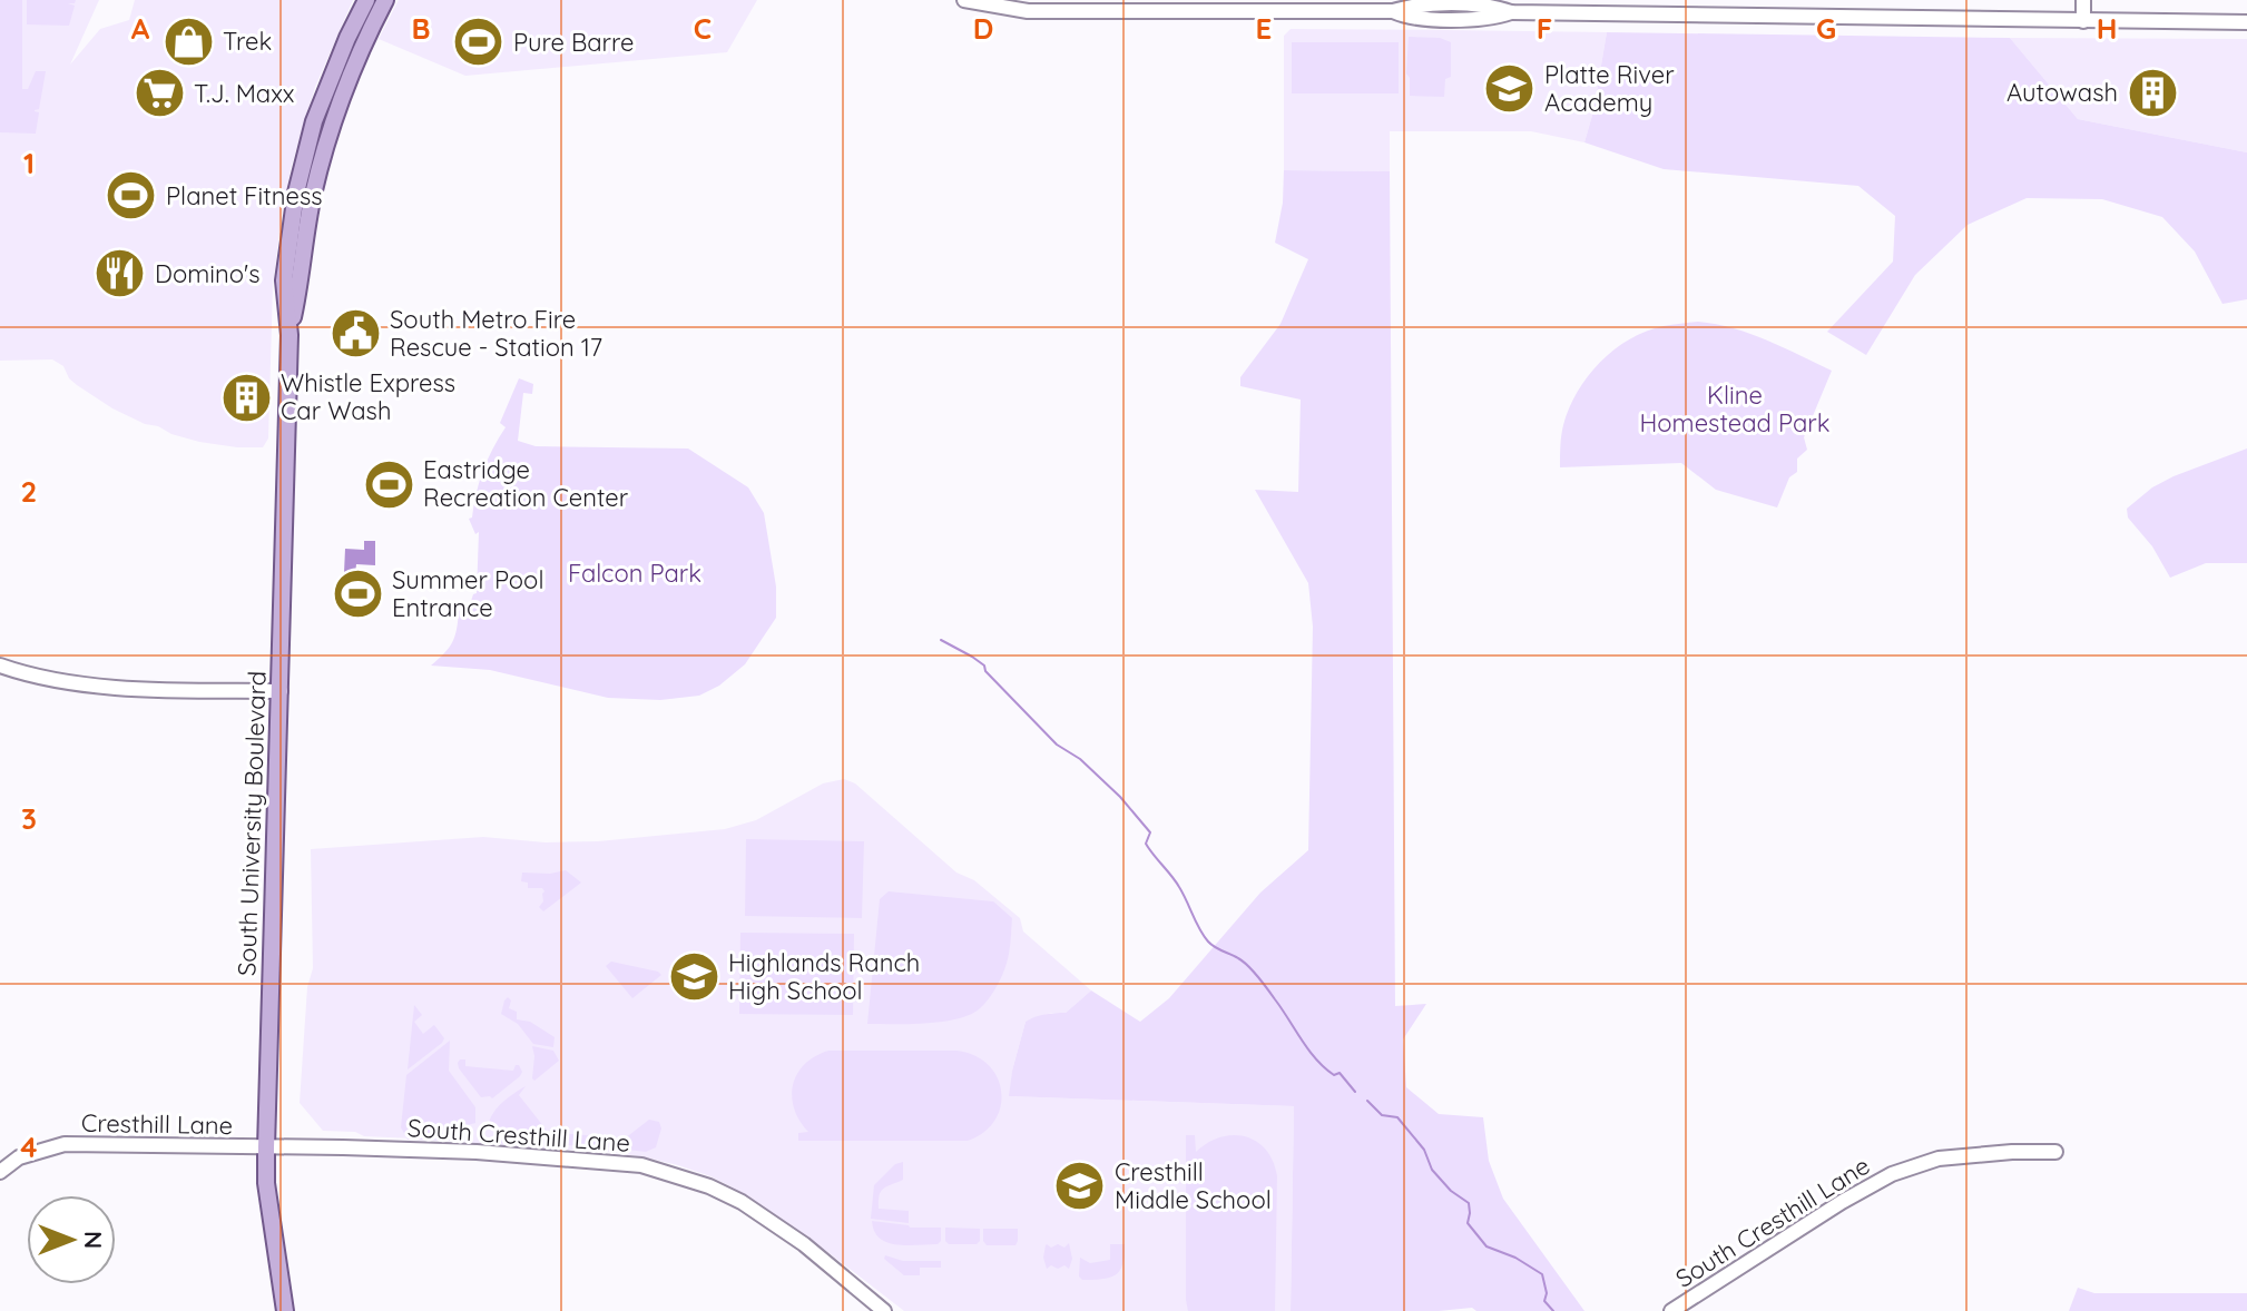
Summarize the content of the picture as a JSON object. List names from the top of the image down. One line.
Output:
{"streets":{"main road":["South University Boulevard","Cresthill Lane","South Cresthill Lane"]},"crossings":[["South University Boulevard","Cresthill Lane"],["South University Boulevard","South Cresthill Lane"],["Cresthill Lane","South Cresthill Lane"]],"parks":["Kline Homestead Park","Falcon Park"],"places":{"shop":["Trek"],"sports":["Pure Barre","Planet Fitness","Eastridge Recreation Center","Summer Pool Entrance"],"school or university":["Platte River Academy","Highlands Ranch High School","Cresthill Middle School"],"building":["Autowash","Whistle Express Car Wash"],"supermarket":["T.J. Maxx"],"restaurant":["Domino's"],"public building":["South Metro Fire Rescue - Station 17"]},"north":"right","grid":{"columns":["A","B","C","D","E","F","G","H"],"rows":["1","2","3","4"]}}
